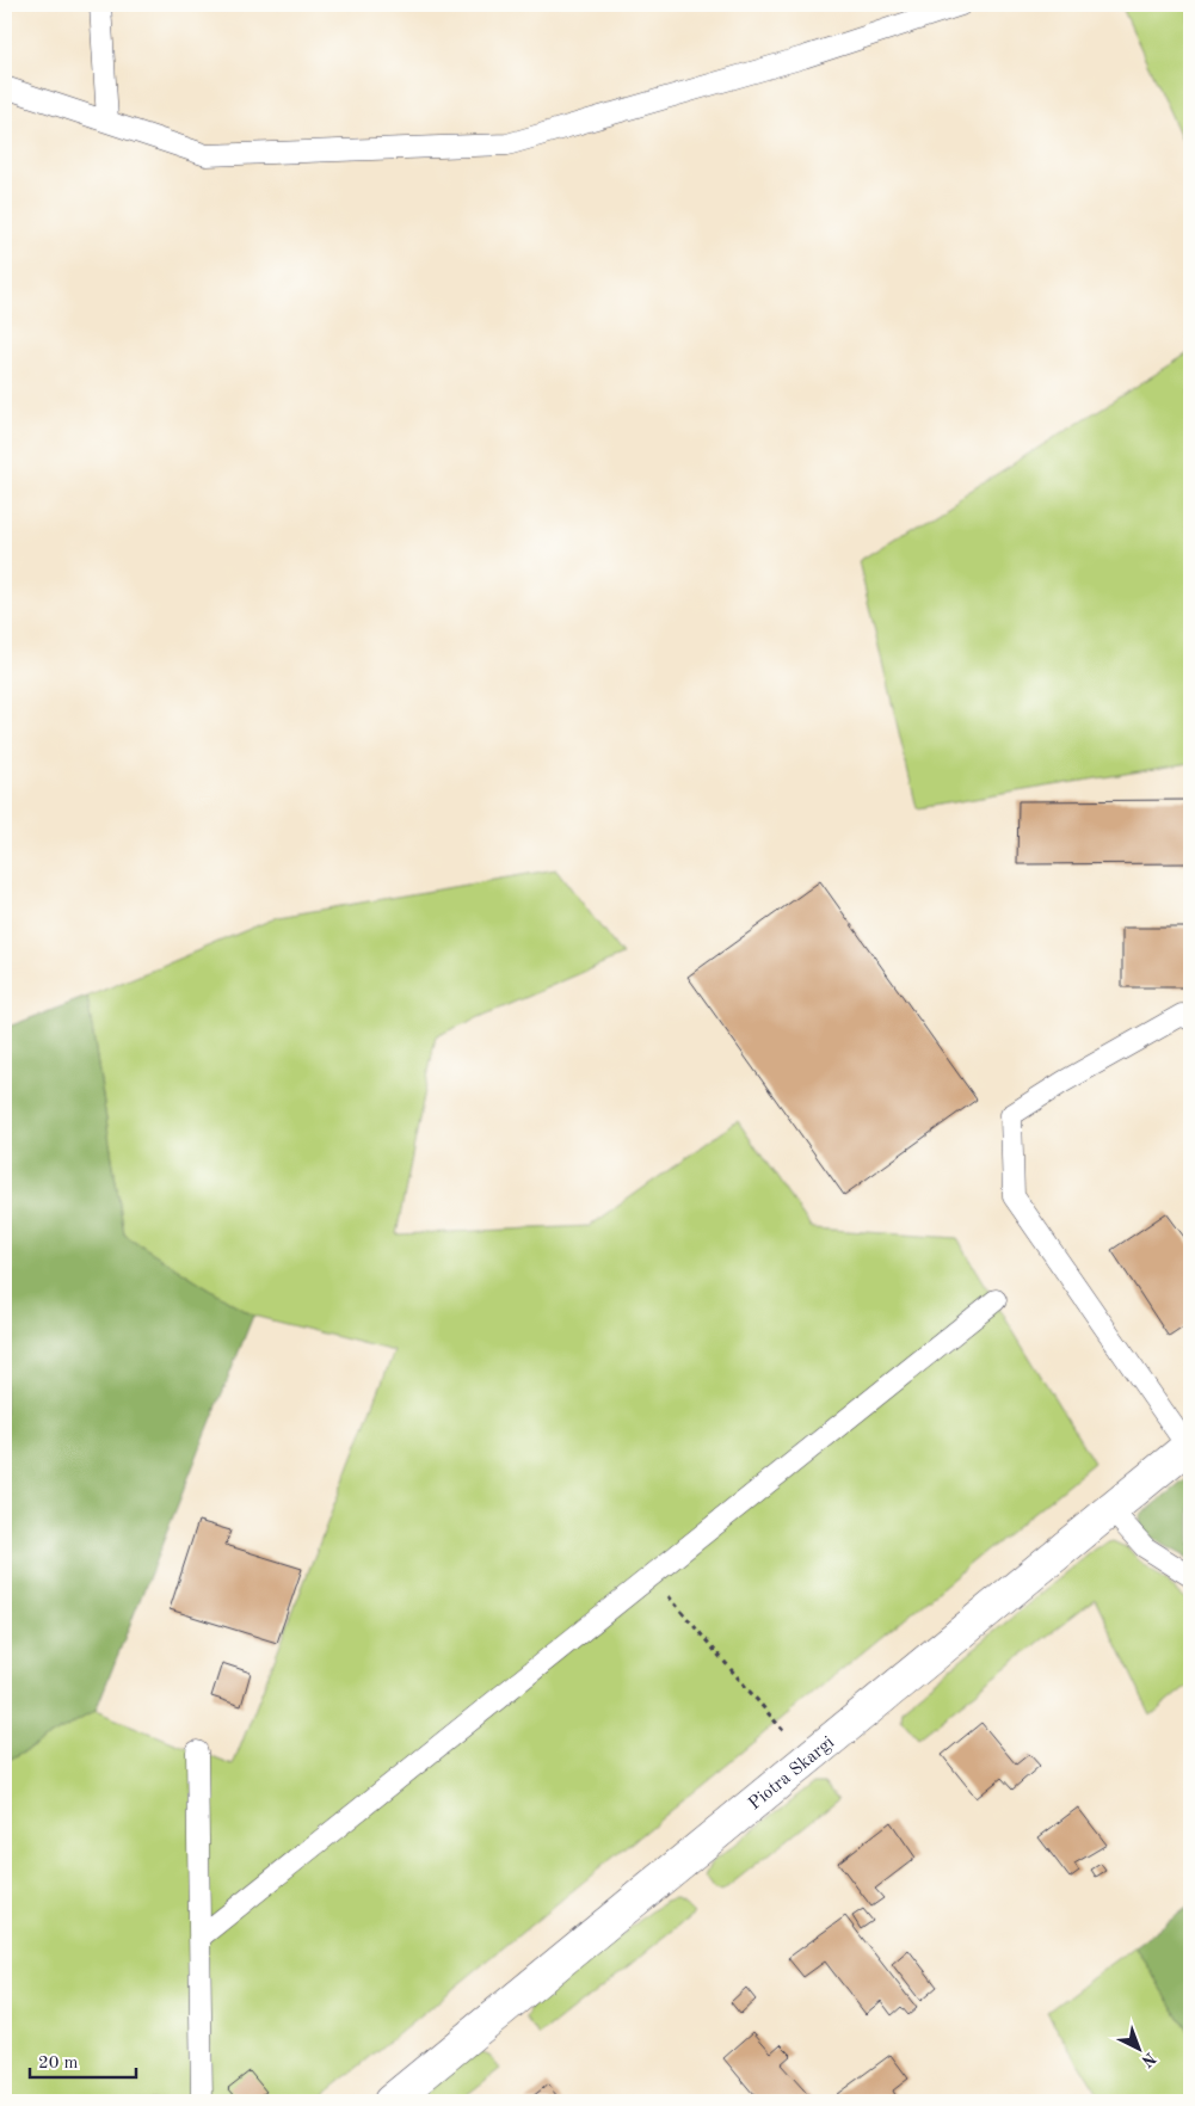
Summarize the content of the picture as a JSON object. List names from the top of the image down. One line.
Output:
{"streets":{"street":["Piotra Skargi"]},"scale_bar":"20 m","north":"bottom right"}
